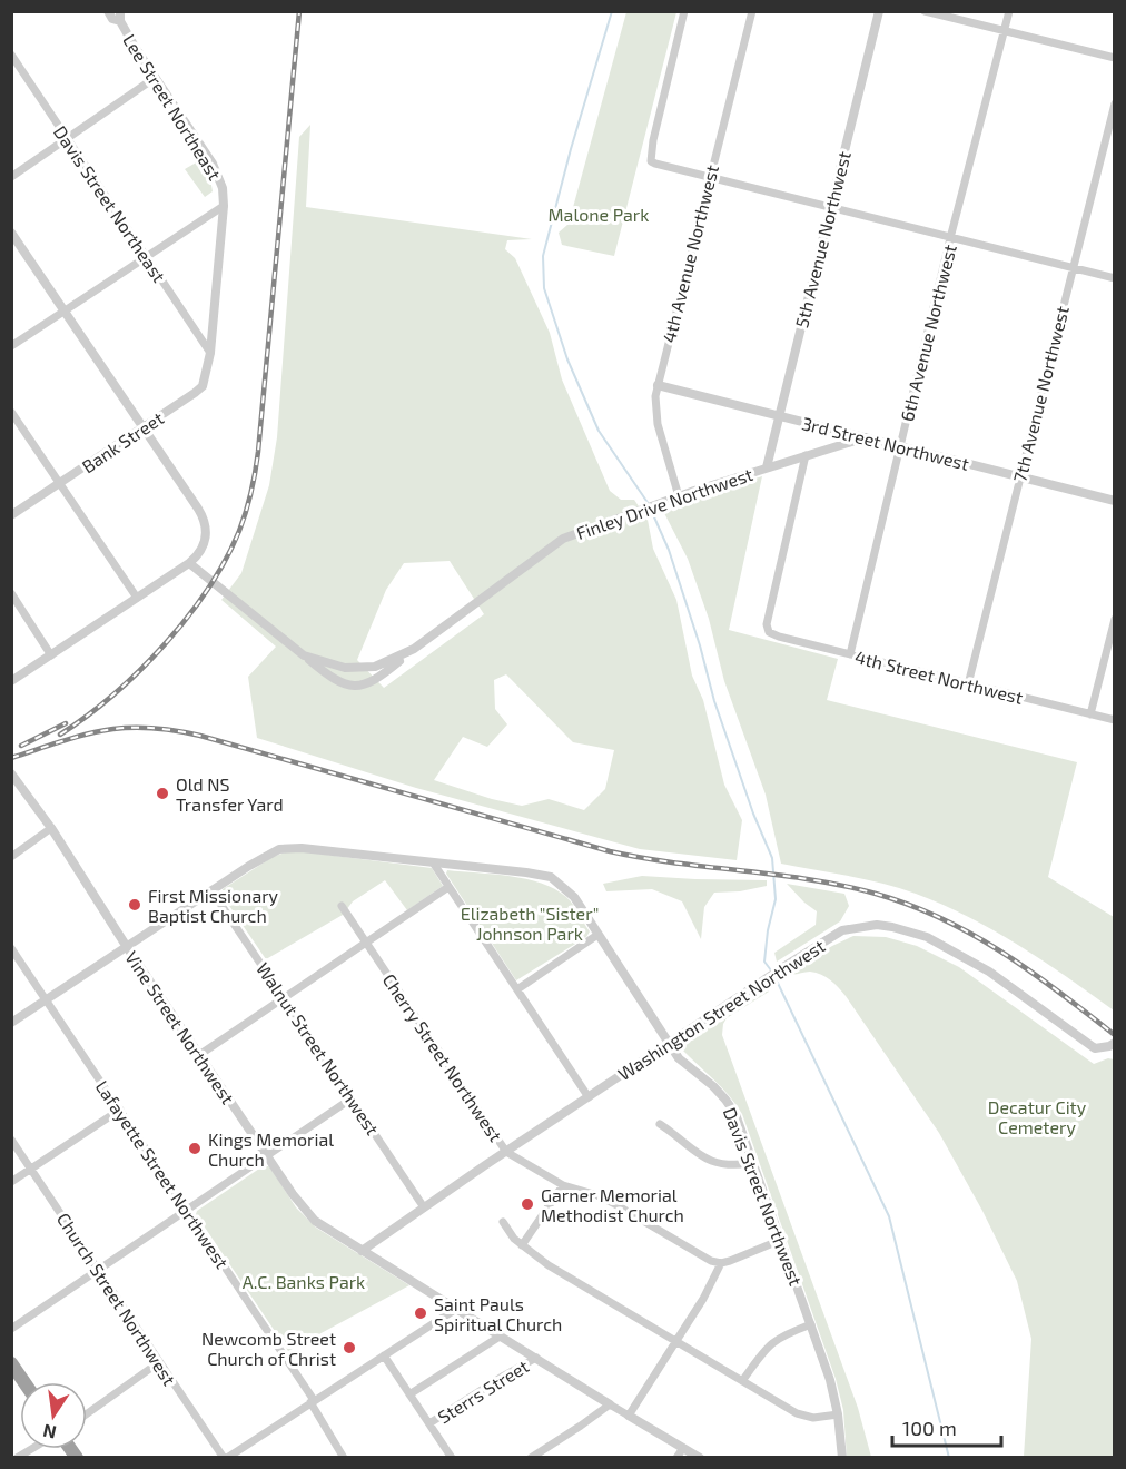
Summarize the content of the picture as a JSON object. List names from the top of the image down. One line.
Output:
{"streets":{"street":["Lee Street Northeast","Davis Street Northeast","5th Avenue Northwest","4th Avenue Northwest","6th Avenue Northwest","7th Avenue Northwest","Bank Street","3rd Street Northwest","Finley Drive Northwest","4th Street Northwest","Washington Street Northwest","Vine Street Northwest","Walnut Street Northwest","Cherry Street Northwest","Lafayette Street Northwest","Davis Street Northwest","Church Street Northwest","Sterrs Street"]},"crossings":[["Lee Street Northeast","Davis Street Northeast"],["Lee Street Northeast","Bank Street"],["Davis Street Northeast","Bank Street"],["5th Avenue Northwest","3rd Street Northwest"],["5th Avenue Northwest","Finley Drive Northwest"],["4th Avenue Northwest","3rd Street Northwest"],["4th Avenue Northwest","Finley Drive Northwest"],["6th Avenue Northwest","3rd Street Northwest"],["6th Avenue Northwest","4th Street Northwest"],["7th Avenue Northwest","3rd Street Northwest"],["7th Avenue Northwest","4th Street Northwest"],["3rd Street Northwest","Finley Drive Northwest"],["Finley Drive Northwest","4th Street Northwest"],["Washington Street Northwest","Vine Street Northwest"],["Washington Street Northwest","Walnut Street Northwest"],["Washington Street Northwest","Cherry Street Northwest"],["Washington Street Northwest","Davis Street Northwest"],["Vine Street Northwest","Davis Street Northwest"],["Vine Street Northwest","Sterrs Street"],["Walnut Street Northwest","Davis Street Northwest"],["Lafayette Street Northwest","Davis Street Northwest"]],"parks":["Malone Park","Elizabeth \"Sister\" Johnson Park","Decatur City Cemetery","A.C. Banks Park"],"places":["Old NS Transfer Yard","First Missionary Baptist Church","Kings Memorial Church","Garner Memorial Methodist Church","Saint Pauls Spiritual Church","Newcomb Street Church of Christ"],"scale_bar":"100 m","north":"bottom"}
